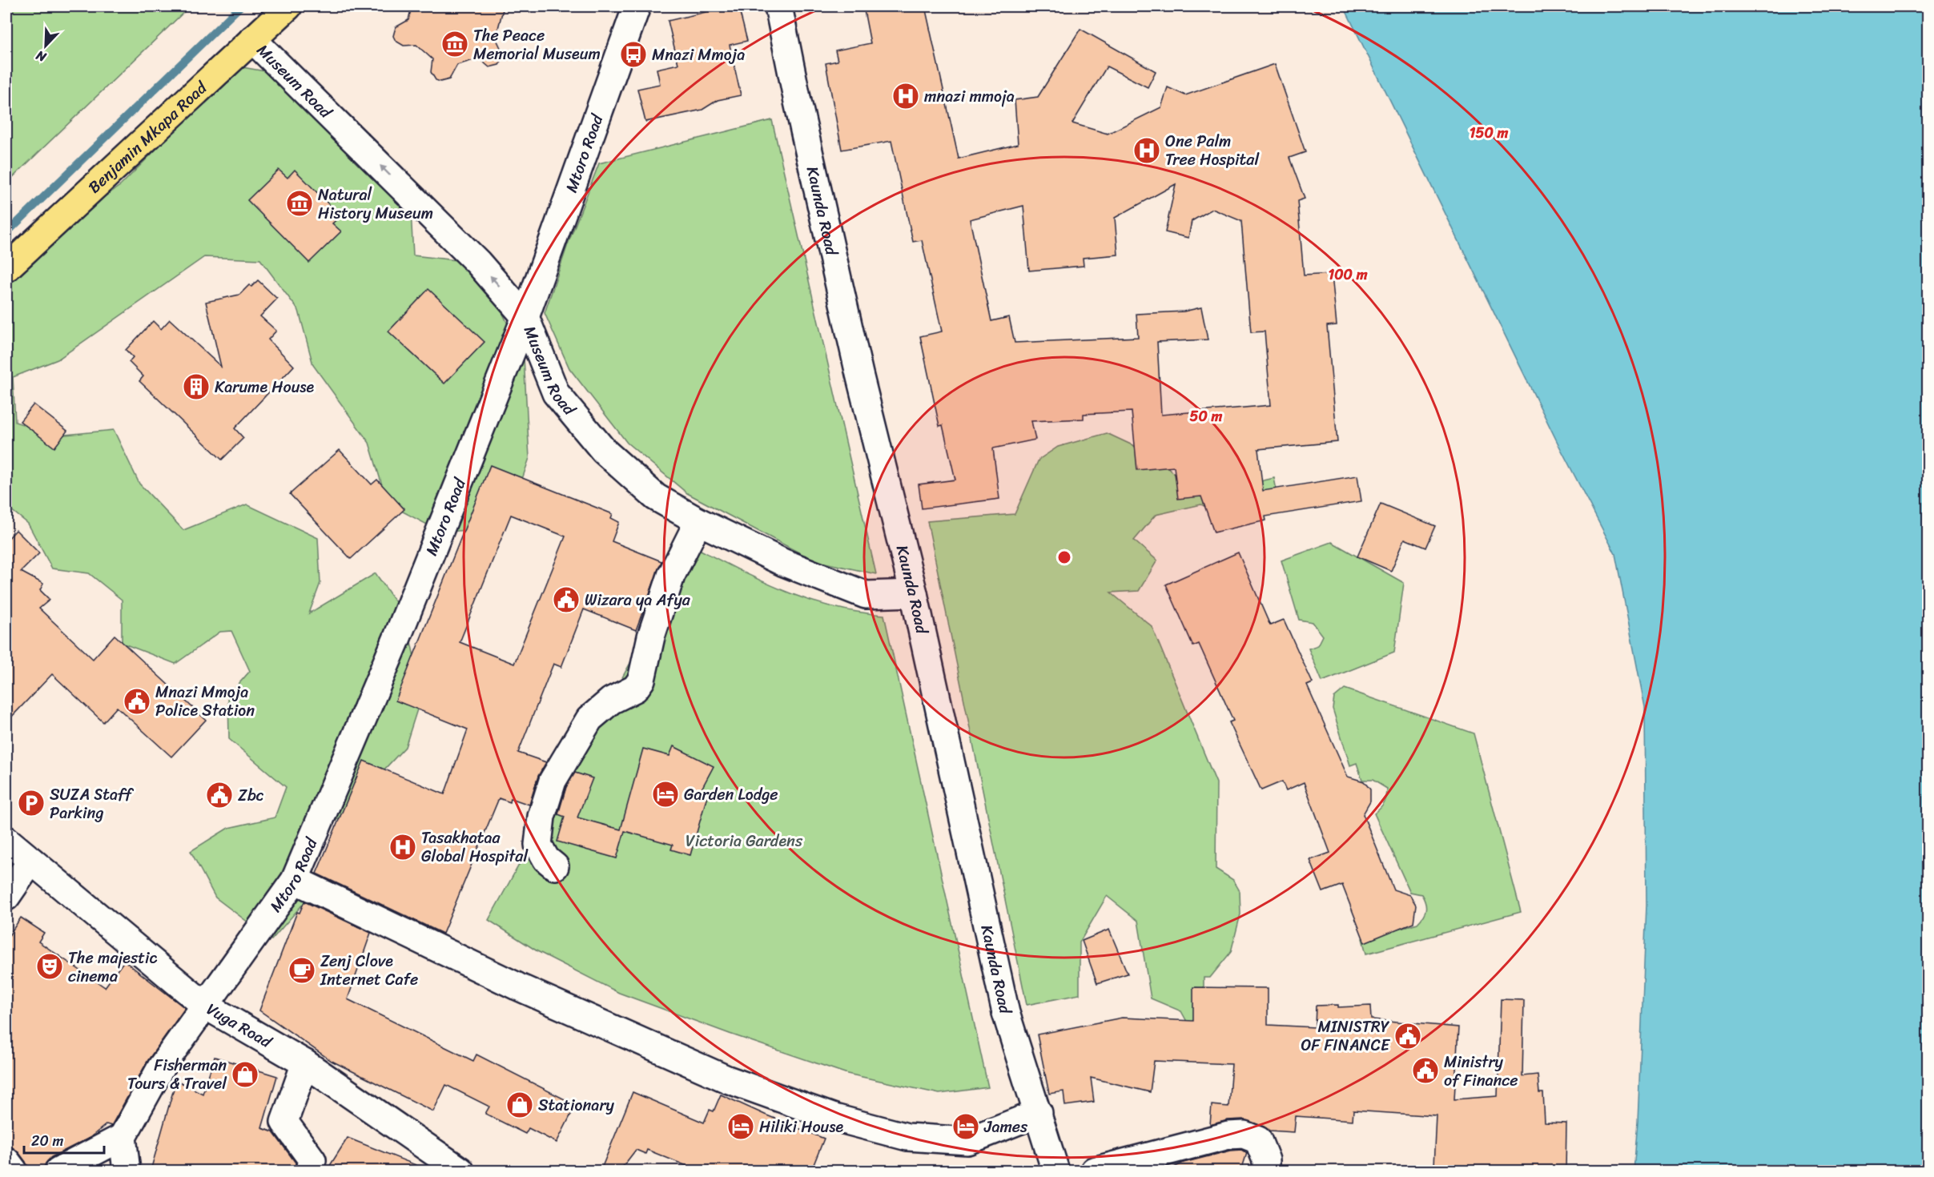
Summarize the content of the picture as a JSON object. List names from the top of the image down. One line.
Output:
{"streets":{"main road":["Benjamin Mkapa Road"],"street":["Museum Road","Mtoro Road","Kaunda Road","Vuga Road"]},"crossings":[["Museum Road","Benjamin Mkapa Road"],["Museum Road","Mtoro Road"],["Museum Road","Kaunda Road"],["Mtoro Road","Vuga Road"]],"one_way":["Museum Road"],"parks":["Victoria Gardens"],"places":{"museum":["The Peace Memorial Museum","Natural History Museum"],"bus stop":["Mnazi Mmoja"],"hospital":["mnazi mmoja","One Palm Tree Hospital","Tasakhataa Global Hospital"],"building":["Karume House"],"public building":["Wizara ya Afya","Mnazi Mmoja Police Station","Zbc","MINISTRY OF FINANCE","Ministry of Finance"],"hotel":["Garden Lodge","Hiliki House","James"],"parking":["SUZA Staff Parking"],"theatre":["The majestic cinema"],"cafe":["Zenj Clove Internet Cafe"],"shop":["Fisherman Tours & Travel","Stationary"]},"scale_bar":"20 m","north":"bottom left","rings":["150 m","100 m","50 m"]}
